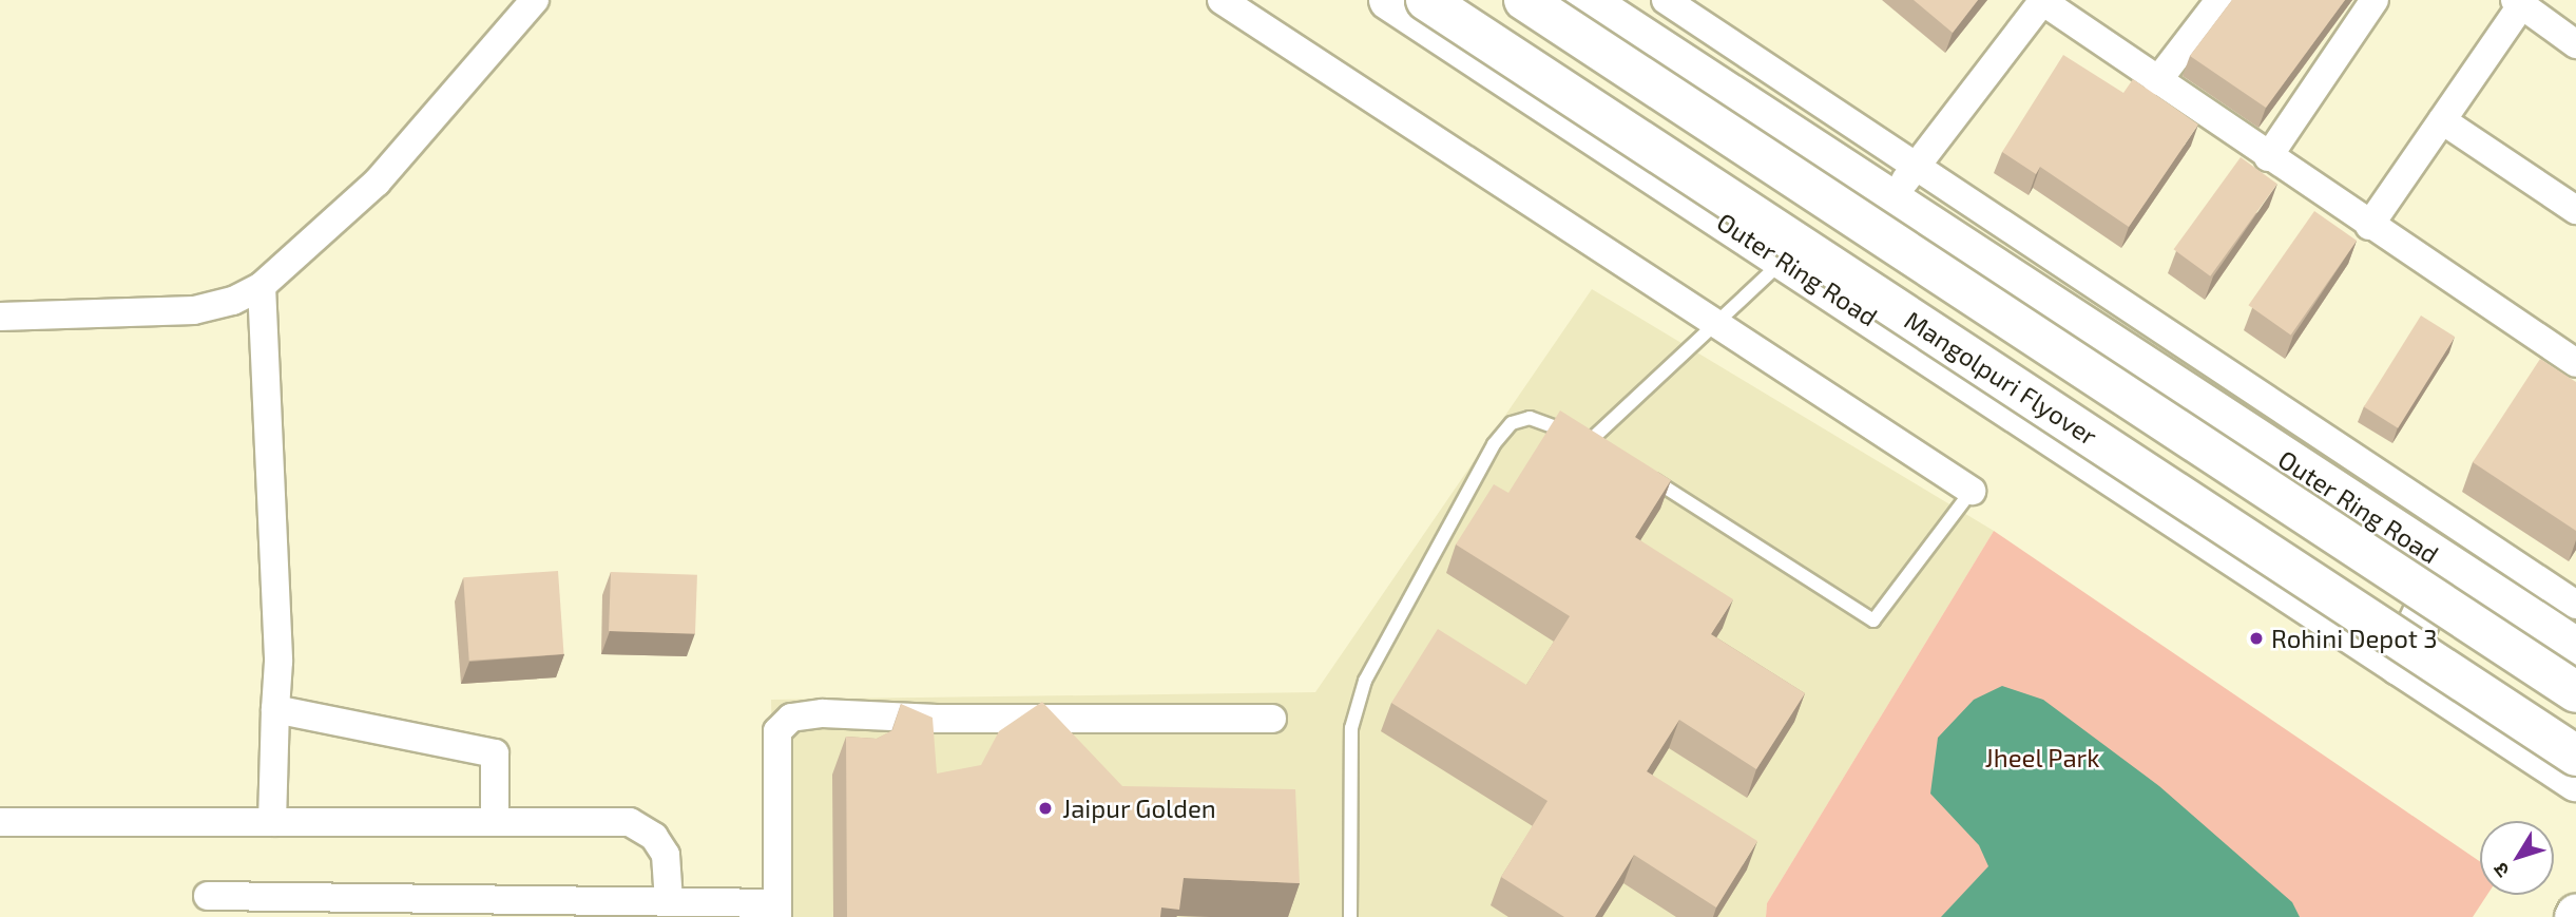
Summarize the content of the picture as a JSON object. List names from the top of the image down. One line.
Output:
{"streets":{"main road":["Outer Ring Road","Mangolpuri Flyover"]},"parks":["Jheel Park"],"places":["Rohini Depot 3","Jaipur Golden"],"north":"bottom left"}
